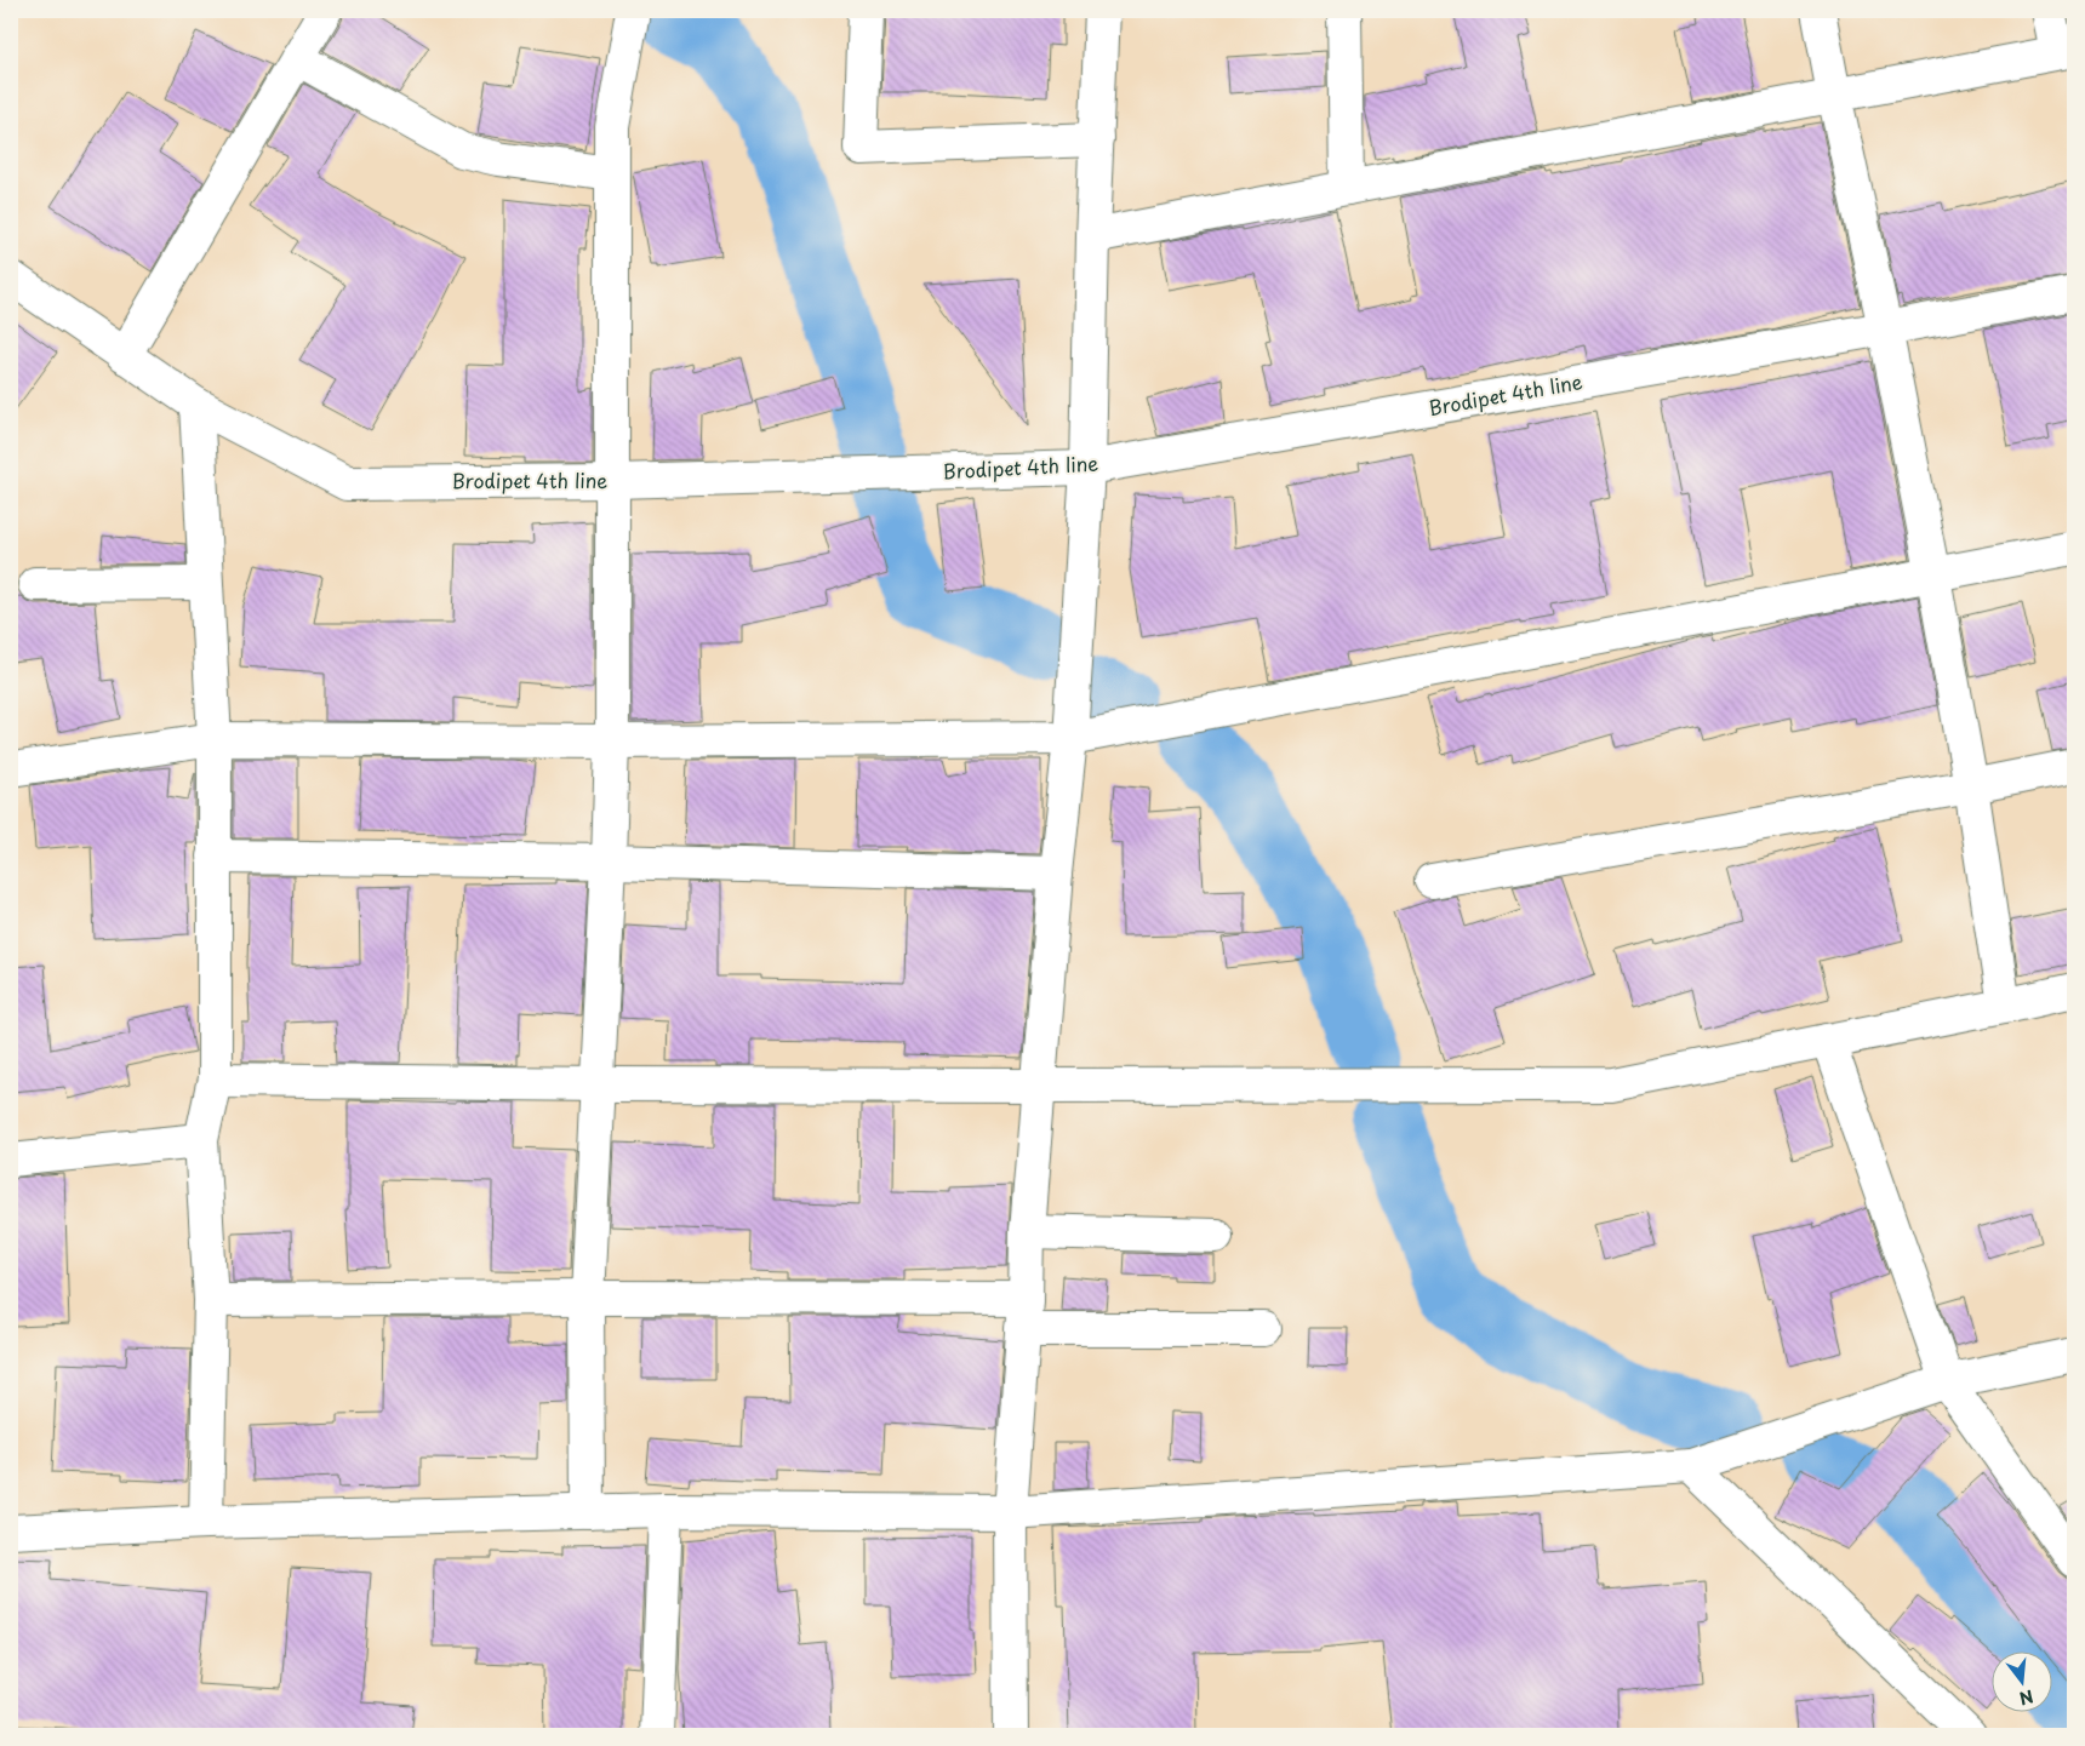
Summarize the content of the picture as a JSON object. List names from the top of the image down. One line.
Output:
{"streets":{"street":["Brodipet 4th line"]},"north":"bottom"}
